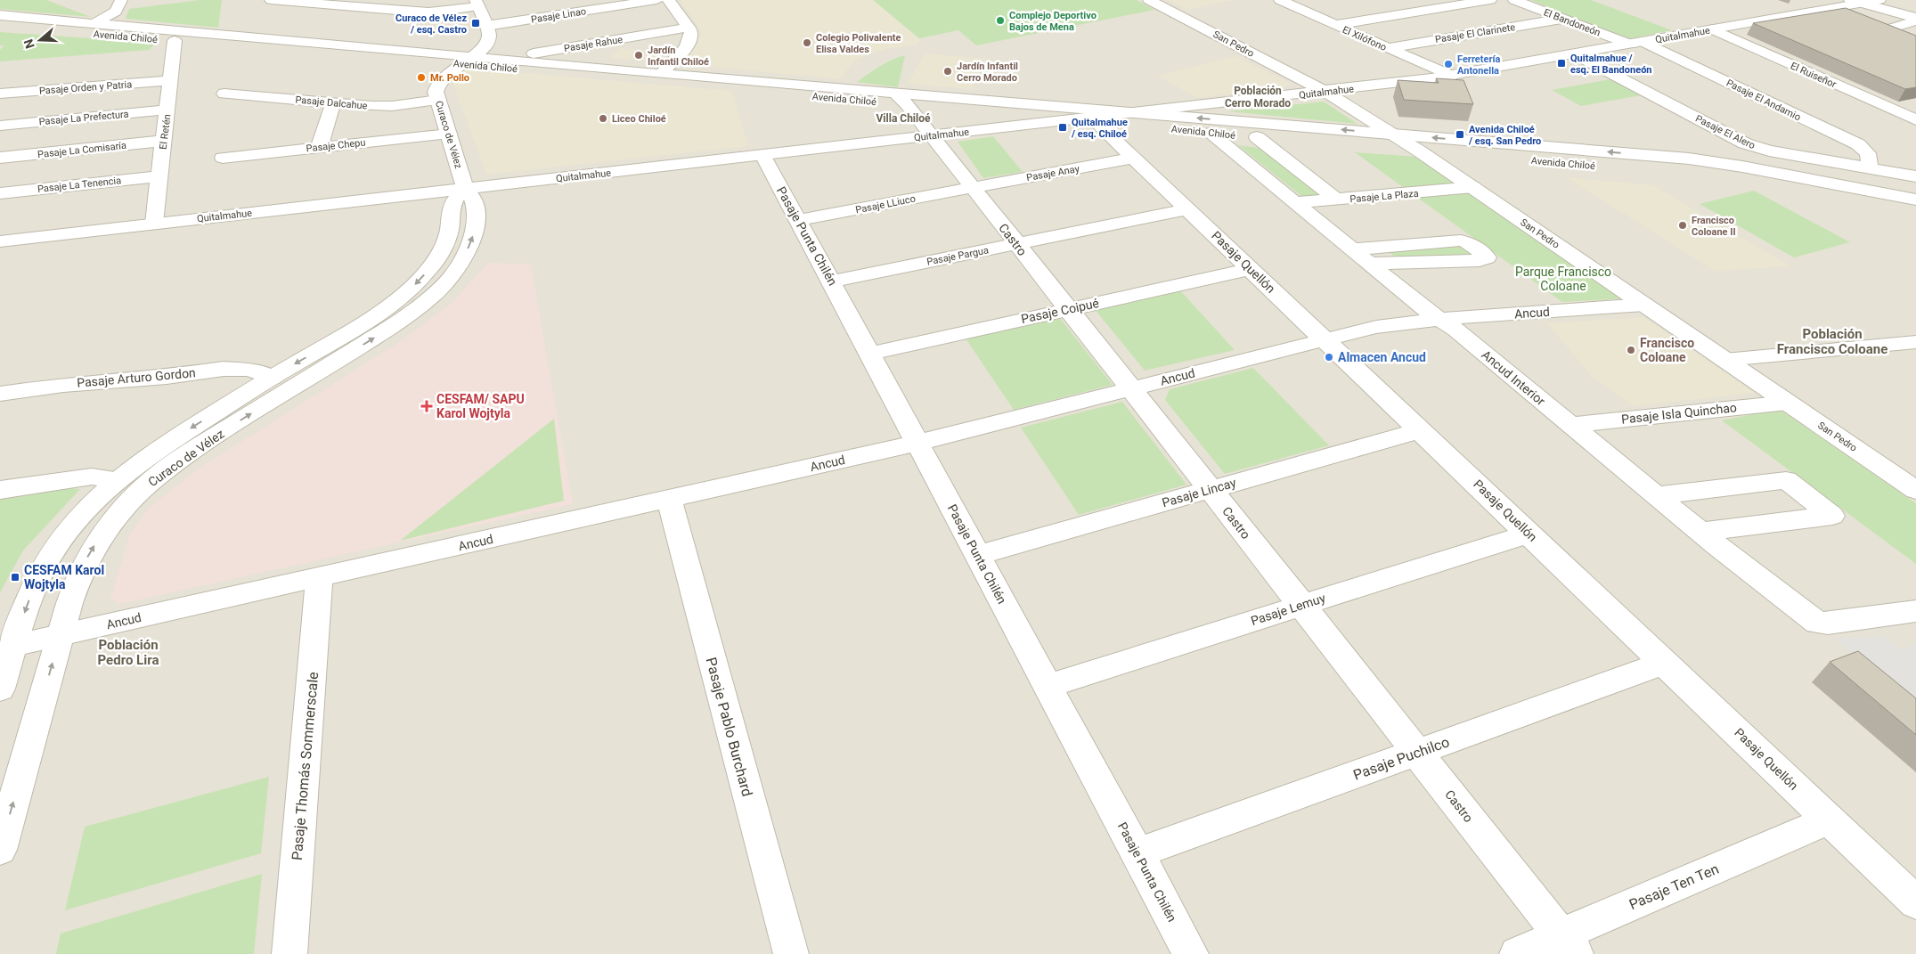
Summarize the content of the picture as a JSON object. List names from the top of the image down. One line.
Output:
{"streets":{"street":["Pasaje Linao","El Bandoneón","Pasaje El Clarinete","Quitalmahue","Avenida Chiloé","El Xilófono","Pasaje Rahue","San Pedro","El Ruiseñor","Pasaje Orden y Patria","Pasaje El Andamio","Pasaje Dalcahue","Pasaje La Prefectura","El Retén","Pasaje El Alero","Curaco de Vélez","Pasaje Chepu","Pasaje La Comisaría","Pasaje Anay","Pasaje La Tenencia","Pasaje La Plaza","Pasaje LLiuco","Pasaje Punta Chilén","Castro","Pasaje Pargua","Pasaje Quellón","Pasaje Coipué","Ancud","Pasaje Arturo Gordon","Ancud Interior","Pasaje Isla Quinchao","Pasaje Lincay","Pasaje Lemuy","Pasaje Pablo Burchard","Pasaje Puchilco","Pasaje Thomás Sommerscale","Pasaje Ten Ten"]},"crossings":[["Pasaje Linao","Curaco de Vélez"],["El Bandoneón","Pasaje El Clarinete"],["El Bandoneón","Quitalmahue"],["El Bandoneón","Pasaje El Andamio"],["Pasaje El Clarinete","El Xilófono"],["Quitalmahue","Avenida Chiloé"],["Quitalmahue","El Xilófono"],["Quitalmahue","San Pedro"],["Quitalmahue","El Ruiseñor"],["Quitalmahue","Pasaje El Andamio"],["Quitalmahue","El Retén"],["Quitalmahue","Pasaje El Alero"],["Quitalmahue","Curaco de Vélez"],["Quitalmahue","Pasaje Punta Chilén"],["Quitalmahue","Castro"],["Quitalmahue","Pasaje Quellón"],["Avenida Chiloé","Pasaje Rahue"],["Avenida Chiloé","San Pedro"],["Avenida Chiloé","El Retén"],["Avenida Chiloé","Curaco de Vélez"],["Avenida Chiloé","Castro"],["Avenida Chiloé","Pasaje Quellón"],["Avenida Chiloé","Ancud Interior"],["San Pedro","Pasaje La Plaza"],["San Pedro","Ancud"],["San Pedro","Pasaje Isla Quinchao"],["Pasaje Orden y Patria","El Retén"],["Pasaje El Andamio","Pasaje El Alero"],["Pasaje Dalcahue","Curaco de Vélez"],["Pasaje La Prefectura","El Retén"],["El Retén","Pasaje La Comisaría"],["El Retén","Pasaje La Tenencia"],["Curaco de Vélez","Pasaje Chepu"],["Curaco de Vélez","Ancud"],["Curaco de Vélez","Pasaje Arturo Gordon"],["Pasaje Anay","Pasaje LLiuco"],["Pasaje Anay","Castro"],["Pasaje Anay","Pasaje Quellón"],["Pasaje La Plaza","Ancud Interior"],["Pasaje LLiuco","Pasaje Punta Chilén"],["Pasaje LLiuco","Castro"],["Pasaje Punta Chilén","Pasaje Pargua"],["Pasaje Punta Chilén","Pasaje Coipué"],["Pasaje Punta Chilén","Ancud"],["Pasaje Punta Chilén","Pasaje Lincay"],["Pasaje Punta Chilén","Pasaje Lemuy"],["Pasaje Punta Chilén","Pasaje Puchilco"],["Castro","Pasaje Pargua"],["Castro","Pasaje Coipué"],["Castro","Ancud"],["Castro","Pasaje Lincay"],["Castro","Pasaje Lemuy"],["Castro","Pasaje Puchilco"],["Castro","Pasaje Ten Ten"],["Pasaje Pargua","Pasaje Quellón"],["Pasaje Quellón","Pasaje Coipué"],["Pasaje Quellón","Ancud"],["Pasaje Quellón","Pasaje Lincay"],["Pasaje Quellón","Pasaje Lemuy"],["Pasaje Quellón","Pasaje Puchilco"],["Pasaje Quellón","Pasaje Ten Ten"],["Ancud","Ancud Interior"],["Ancud","Pasaje Pablo Burchard"],["Ancud","Pasaje Thomás Sommerscale"],["Ancud Interior","Pasaje Isla Quinchao"]],"districts":["Población Cerro Morado","Villa Chiloé","Población Francisco Coloane","Población Pedro Lira"],"parks":["Parque Francisco Coloane"],"places":{"other":["Complejo Deportivo Bajos de Mena","Colegio Polivalente Elisa Valdes","Jardín Infantil Chiloé","Ferretería Antonella","Jardín Infantil Cerro Morado","Mr. Pollo","Liceo Chiloé","Francisco Coloane II","Francisco Coloane","Almacen Ancud"],"transit":["Curaco de Vélez / esq. Castro","Quitalmahue / esq. El Bandoneón","Quitalmahue / esq. Chiloé","Avenida Chiloé / esq. San Pedro","CESFAM Karol Wojtyla"],"health":["CESFAM/ SAPU Karol Wojtyla"]},"north":"left"}
